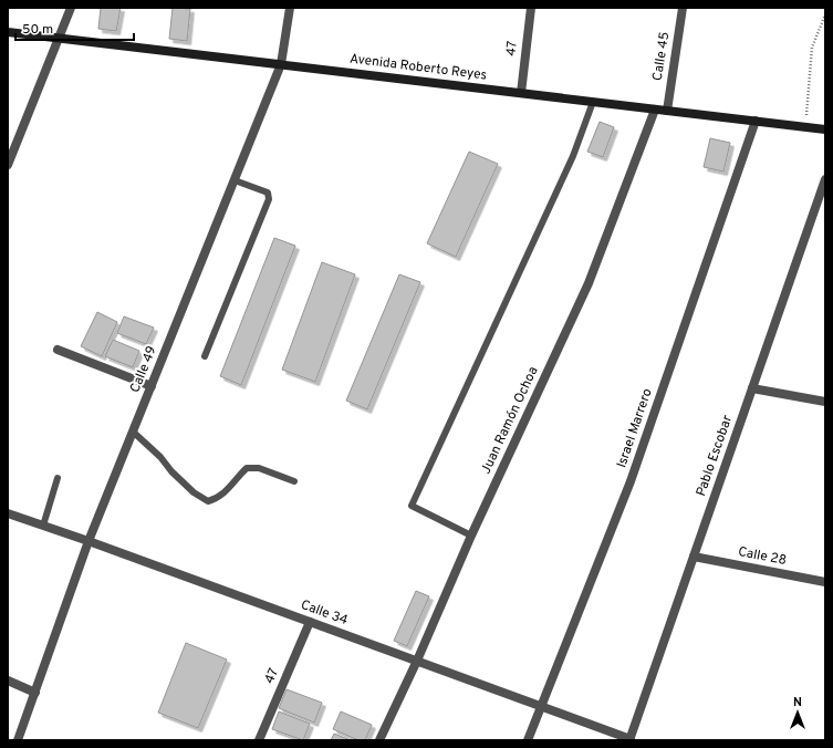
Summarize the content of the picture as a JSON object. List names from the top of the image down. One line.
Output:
{"streets":{"main road":["Avenida Roberto Reyes"],"street":["47","Calle 45","Calle 49","Juan Ramón Ochoa","Israel Marrero","Pablo Escobar","Calle 28","Calle 34"]},"crossings":[["47","Avenida Roberto Reyes"],["47","Calle 34"],["Calle 45","Avenida Roberto Reyes"],["Avenida Roberto Reyes","Calle 49"],["Avenida Roberto Reyes","Juan Ramón Ochoa"],["Avenida Roberto Reyes","Israel Marrero"],["Calle 49","Calle 34"],["Juan Ramón Ochoa","Calle 34"],["Israel Marrero","Calle 34"],["Pablo Escobar","Calle 28"],["Pablo Escobar","Calle 34"]],"scale_bar":"50 m","north":"top"}
